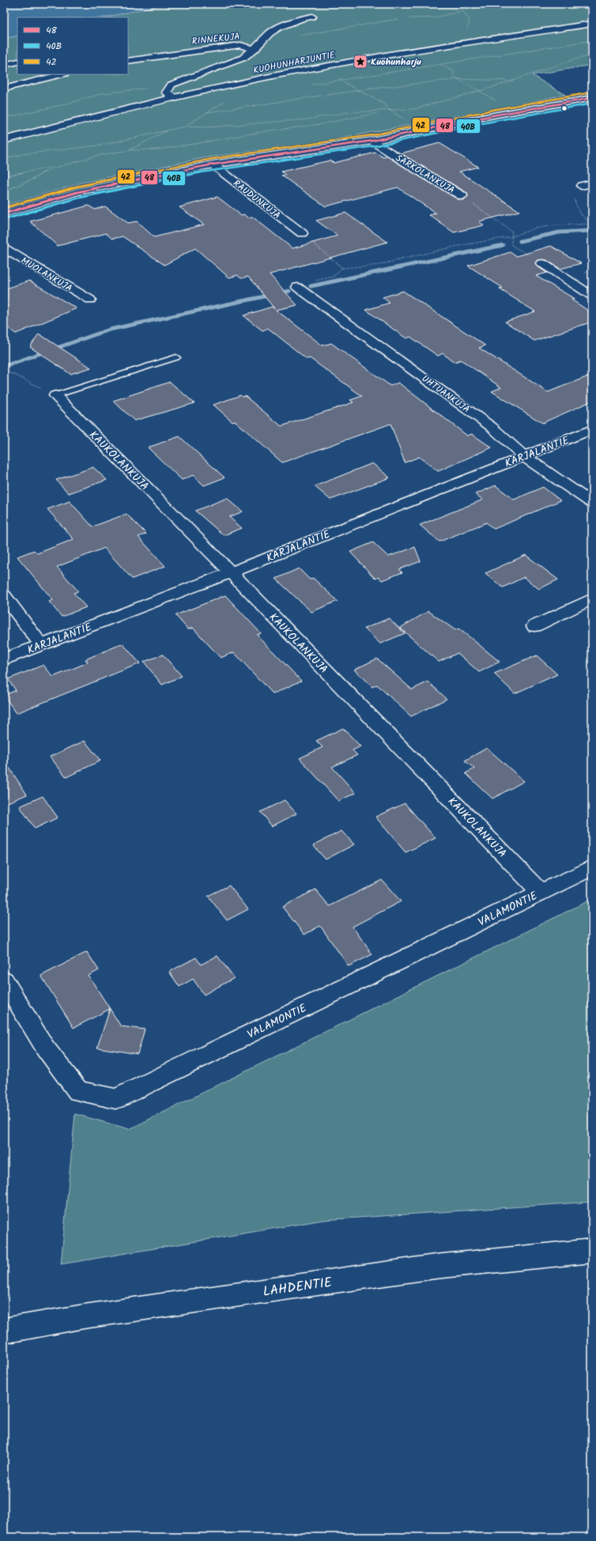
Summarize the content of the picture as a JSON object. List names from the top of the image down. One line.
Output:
{"streets":{"main road":["RINNEKUJA","KUOHUNHARJUNTIE","SARKOLANKUJA","RAUDUNKUJA","MUOLANKUJA","UHTUANKUJA","KARJALANTIE","KAUKOLANKUJA","VALAMONTIE","LAHDENTIE"]},"crossings":[["UHTUANKUJA","KARJALANTIE"],["KARJALANTIE","KAUKOLANKUJA"],["KAUKOLANKUJA","VALAMONTIE"]],"places":{"place":["Kuohunharju"]},"lines":["transit line 42","transit line 48","transit line 40B"],"legend":["48","40B","42"]}
